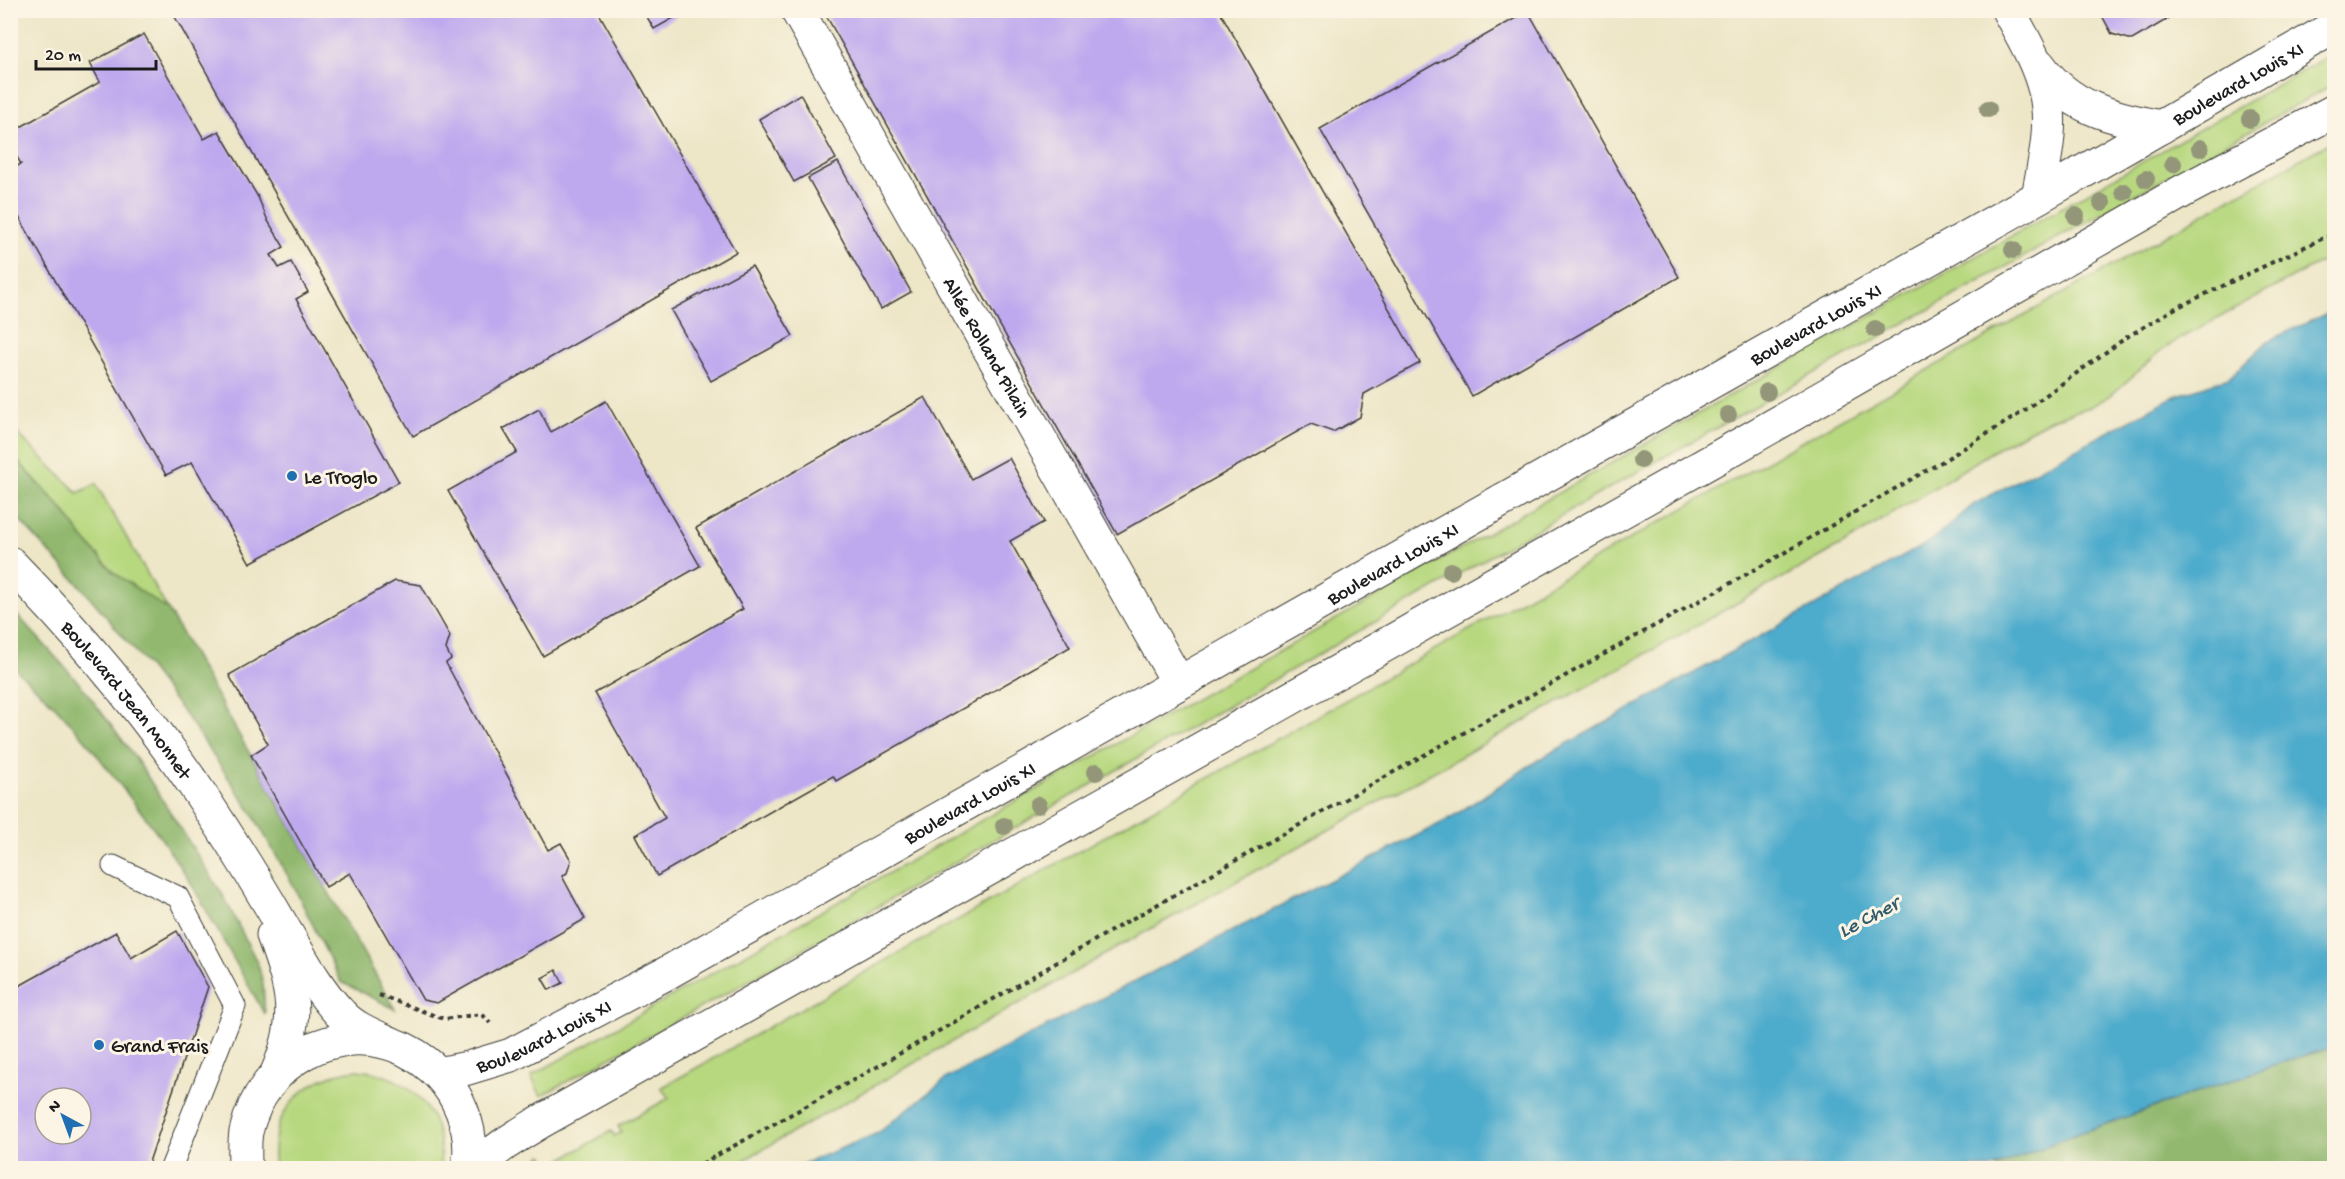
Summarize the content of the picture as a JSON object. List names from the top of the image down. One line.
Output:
{"streets":{"main road":["Boulevard Louis XI","Allée Rolland Pilain","Boulevard Jean Monnet"]},"crossings":[["Boulevard Louis XI","Allée Rolland Pilain"],["Boulevard Louis XI","Boulevard Jean Monnet"]],"water":["Le Cher"],"places":["Le Troglo","Grand Frais"],"scale_bar":"20 m","north":"top left"}
